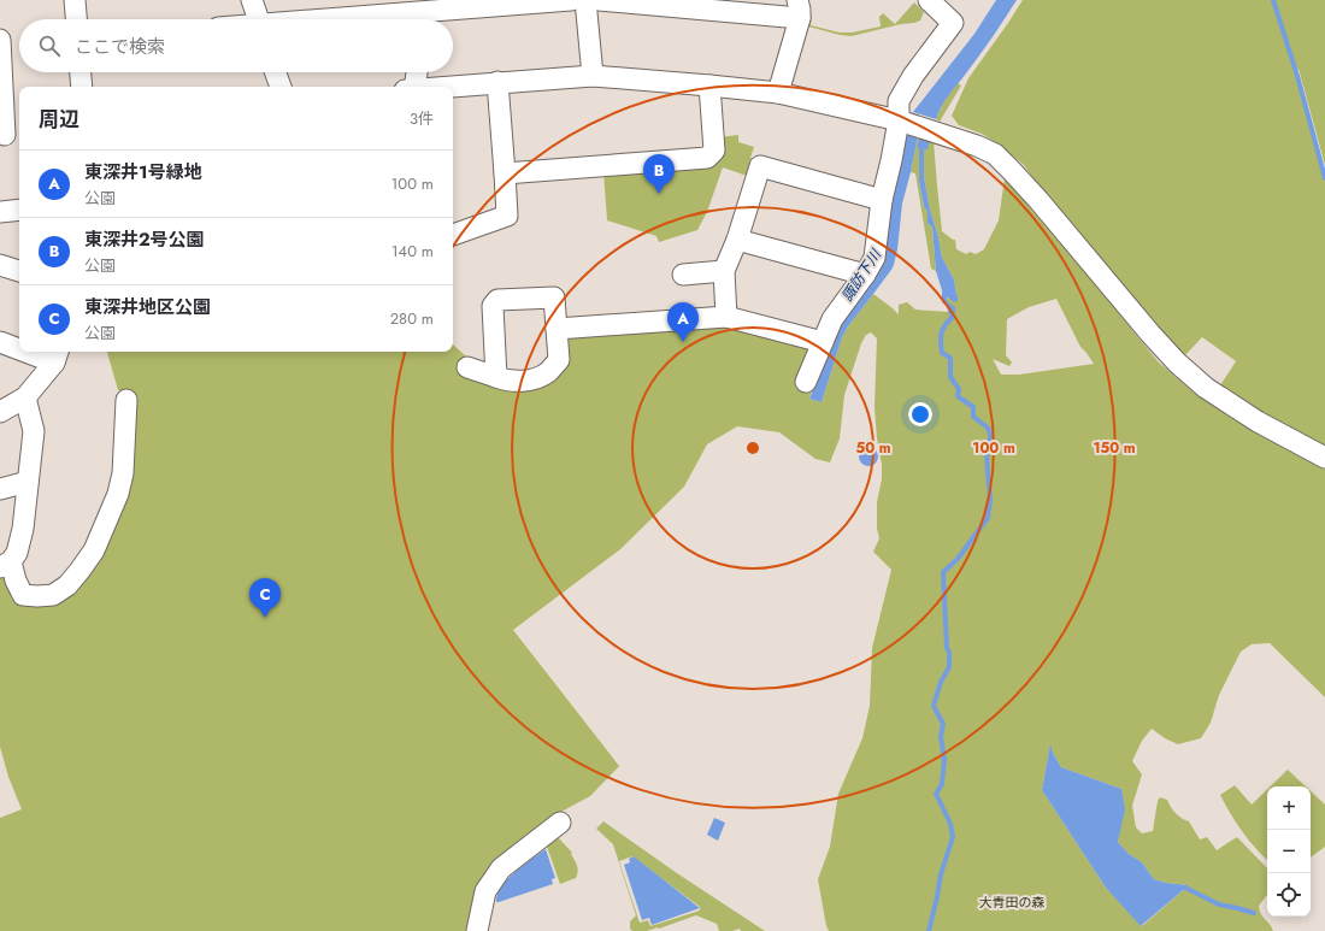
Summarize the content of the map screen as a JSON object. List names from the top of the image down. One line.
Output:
{"water":["諏訪下川"],"parks":["大青田の森"],"page":{"search":"ここで検索","heading":["周辺","3件"],"list":[{"mark":"A","name":"東深井1号緑地","note":"公園","value":"100 m"},{"mark":"B","name":"東深井２号公園","note":"公園","value":"140 m"},{"mark":"C","name":"東深井地区公園","note":"公園","value":"280 m"}],"pins":["B","A","C"],"map_buttons":["+","−"]},"rings":["50 m","100 m","150 m"]}
